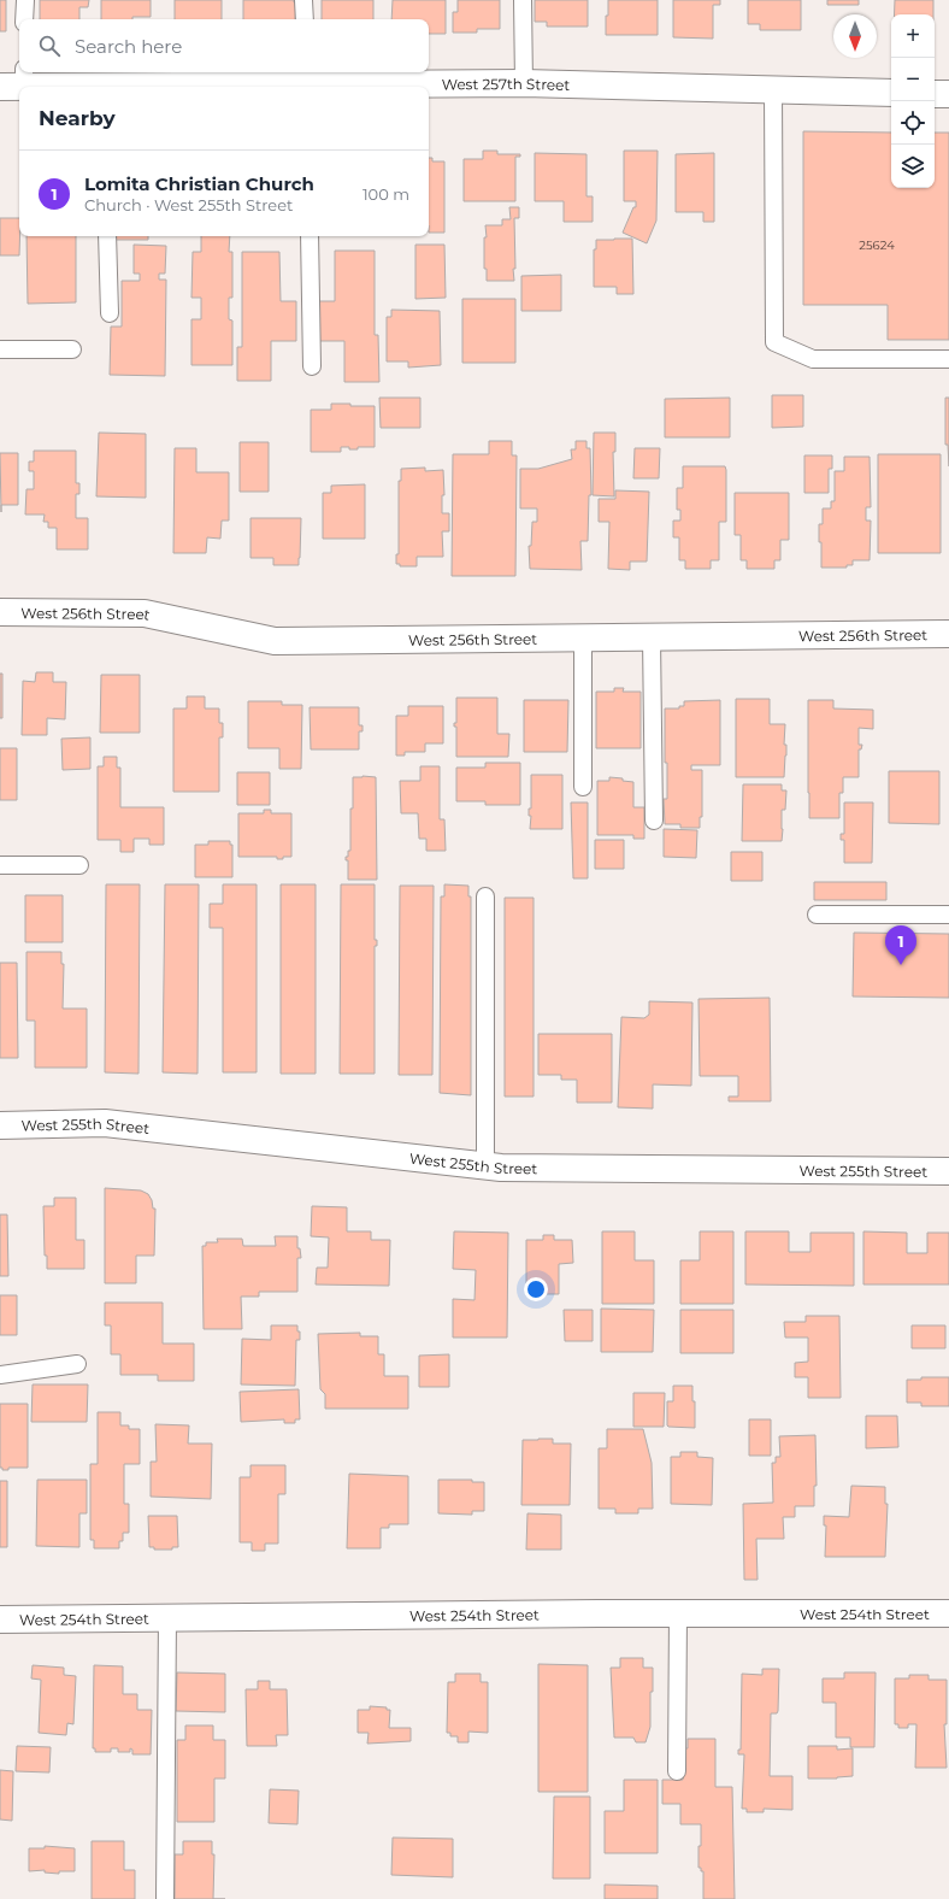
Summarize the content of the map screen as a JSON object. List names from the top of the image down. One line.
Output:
{"streets":{"street":["West 257th Street","West 256th Street","West 255th Street","West 254th Street"]},"house_numbers":["25624"],"north":"bottom","page":{"map_buttons":["+","−"],"search":"Search here","heading":"Nearby","list":[{"mark":"1","name":"Lomita Christian Church","note":"Church · West 255th Street","value":"100 m"}],"pins":"1"}}
